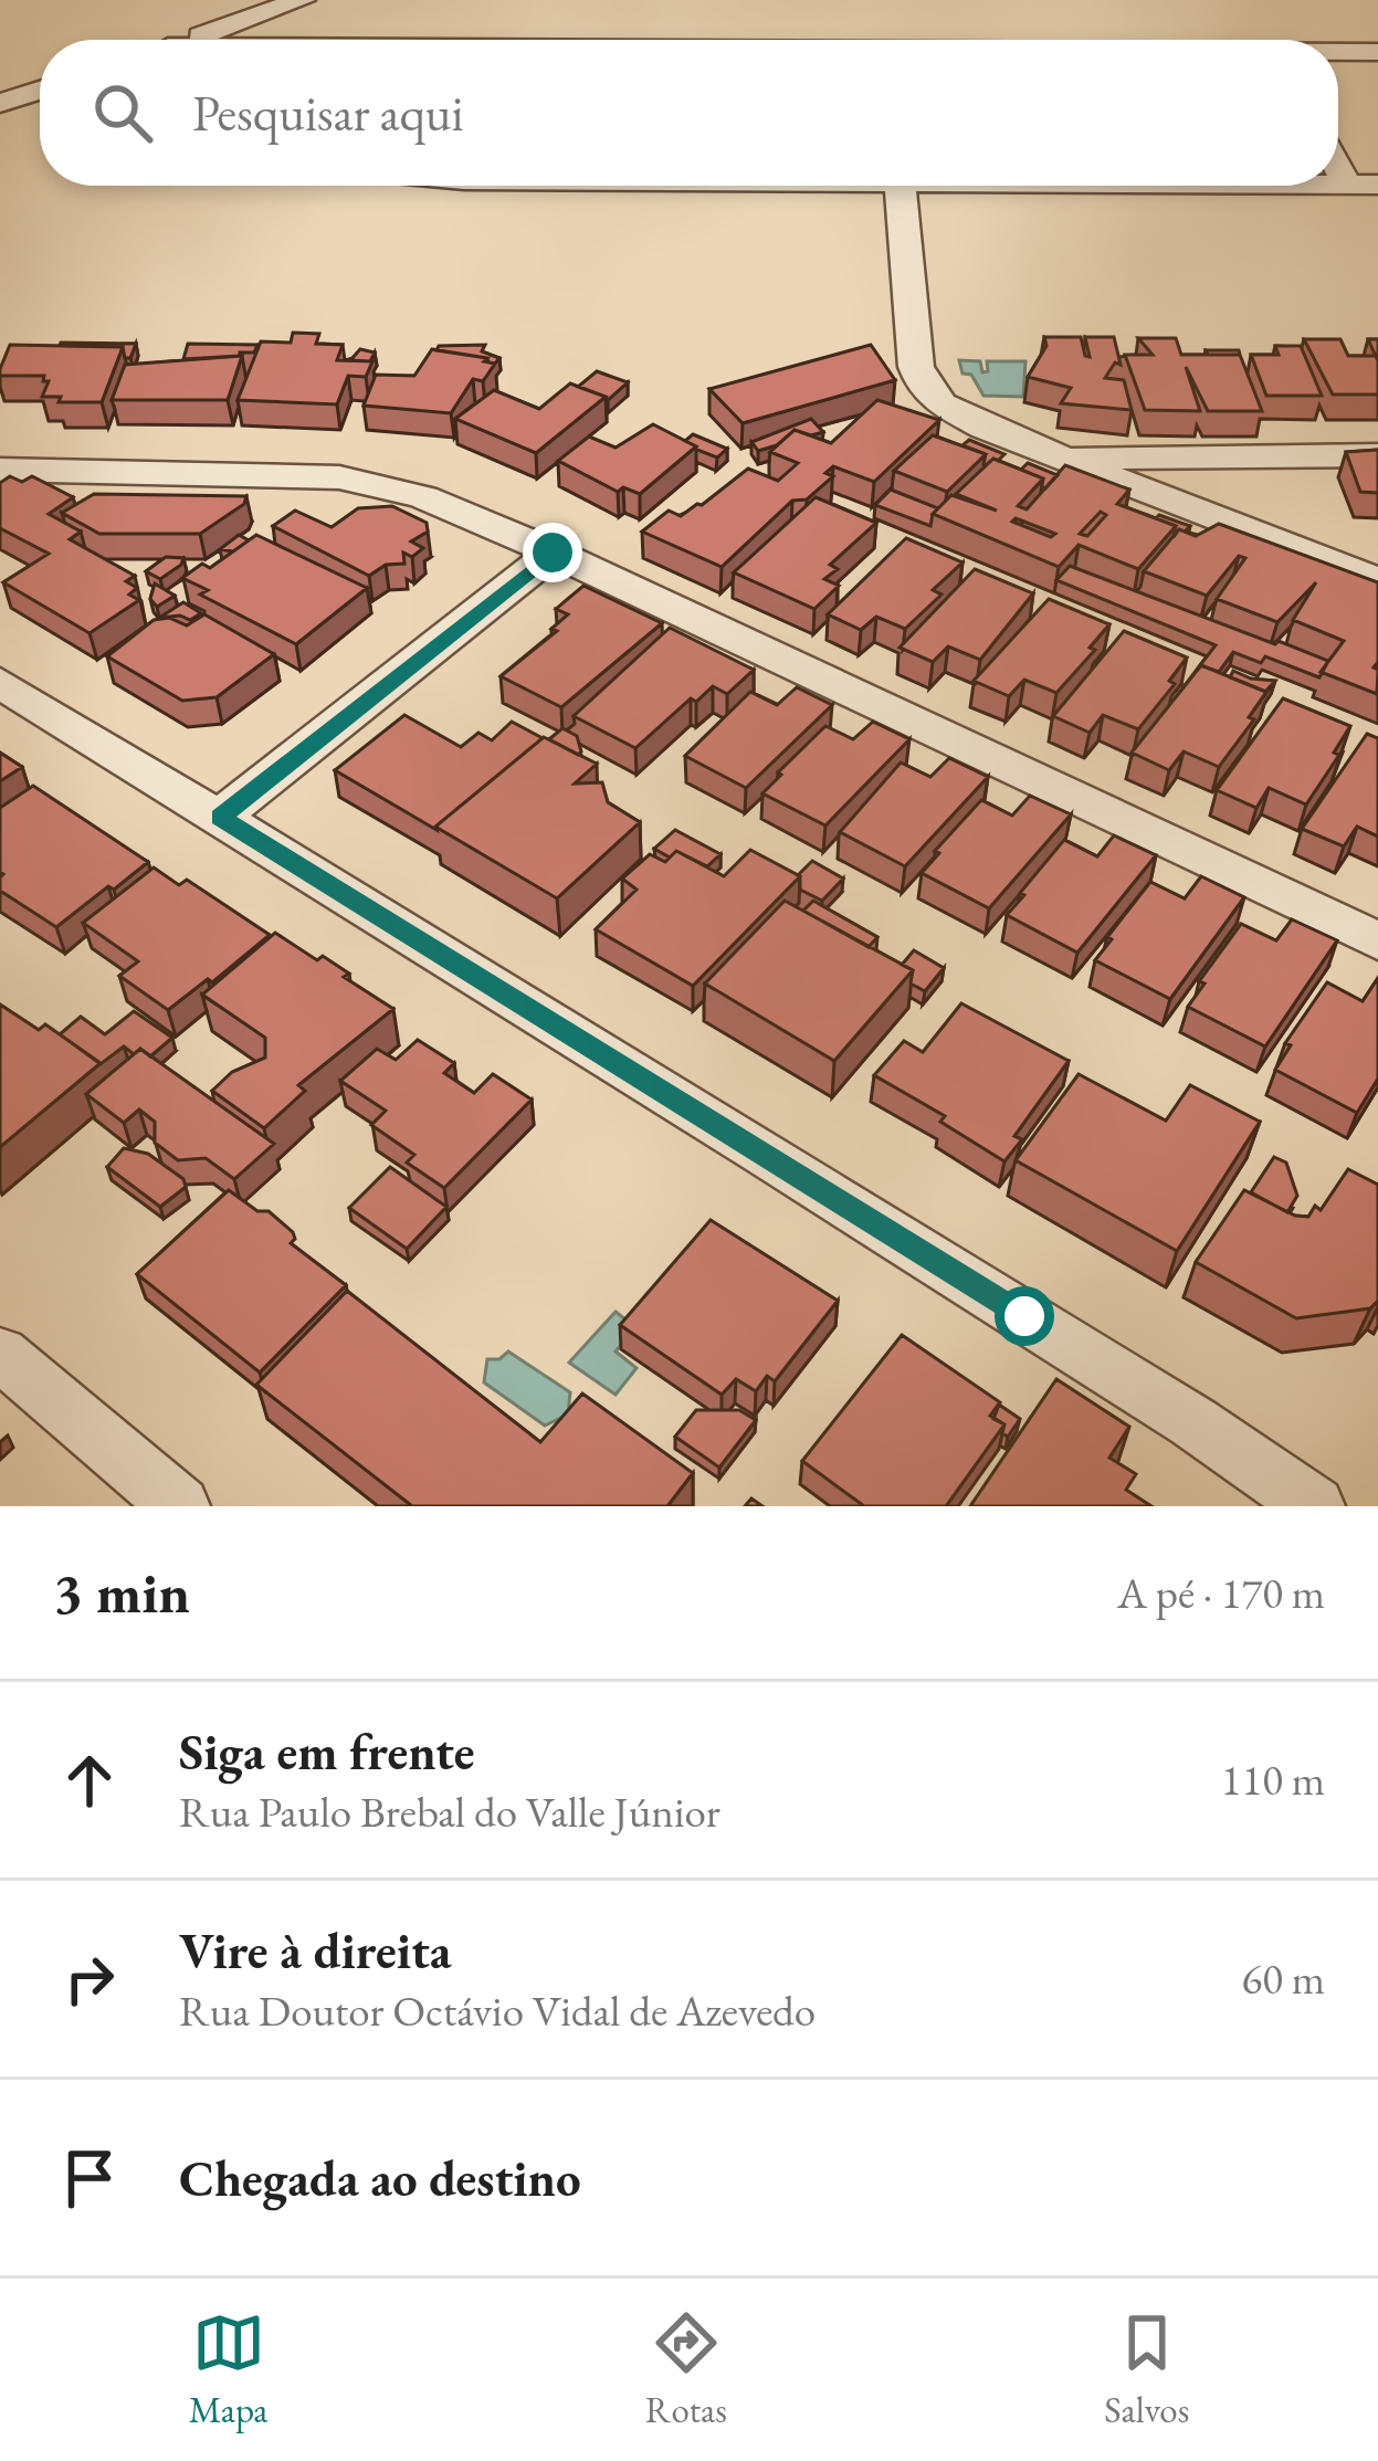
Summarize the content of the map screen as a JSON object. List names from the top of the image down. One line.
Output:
{"page":{"search":"Pesquisar aqui","heading":["3 min","A pé · 170 m"],"list":[["Siga em frente","Rua Paulo Brebal do Valle Júnior","110 m"],["Vire à direita","Rua Doutor Octávio Vidal de Azevedo","60 m"],"Chegada ao destino"],"nav":["Mapa","Rotas","Salvos"]}}
